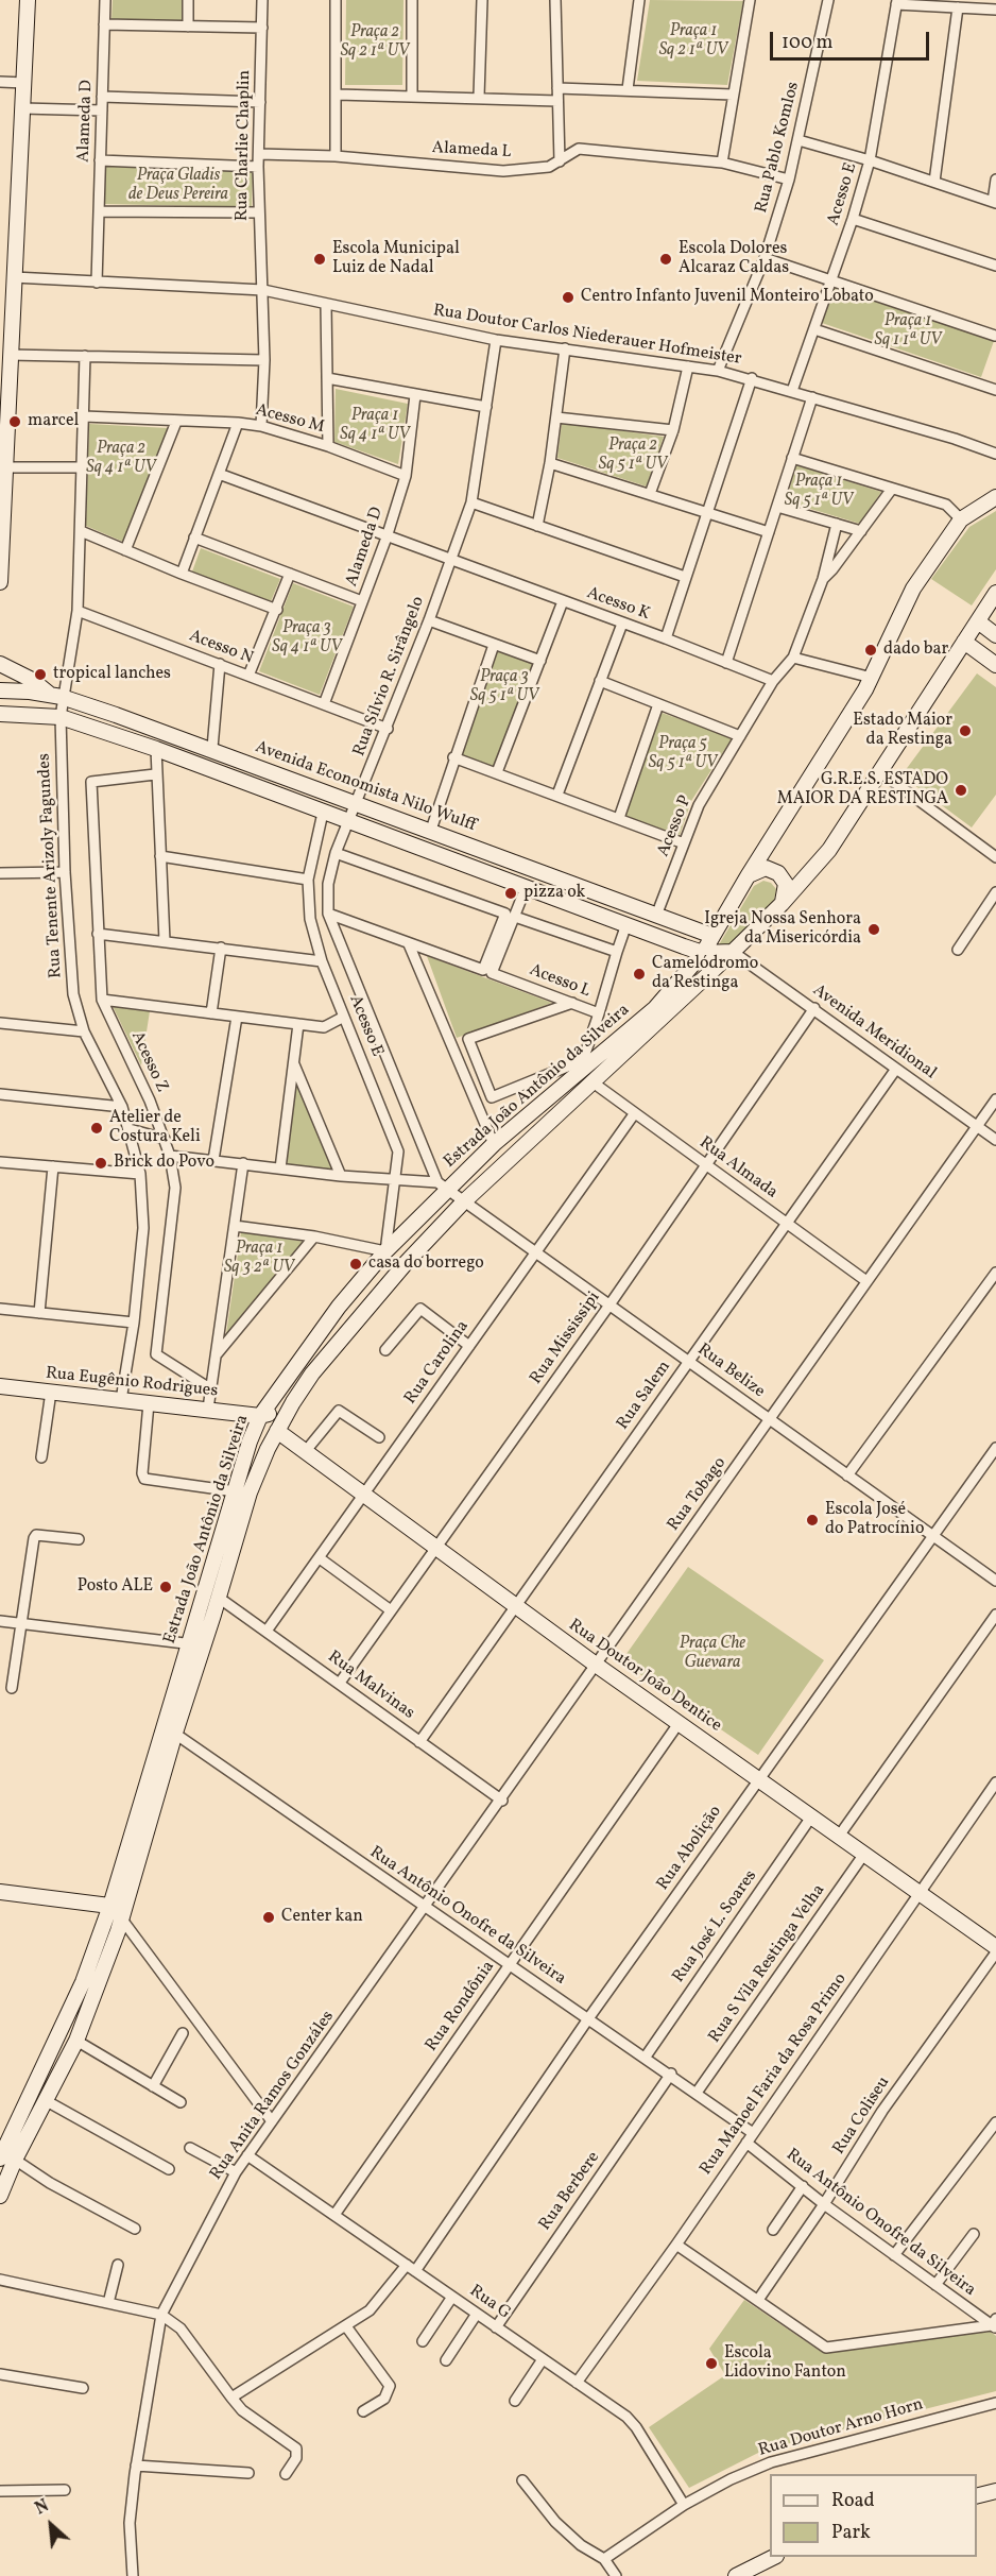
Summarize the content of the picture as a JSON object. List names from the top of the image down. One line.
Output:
{"streets":{"main road":["Avenida Economista Nilo Wulff","Estrada João Antônio da Silveira","Rua Eugênio Rodrigues","Rua Doutor João Dentice"],"street":["Alameda D","Rua Charlie Chaplin","Rua Pablo Komlos","Alameda L","Acesso E","Rua Doutor Carlos Niederauer Hofmeister","Acesso M","Acesso K","Acesso N","Rua Sílvio R. Sirângelo","Acesso P","Rua Tenente Arizoly Fagundes","Acesso L","Avenida Meridional","Acesso Z","Rua Almada","Rua Mississipi","Rua Carolina","Rua Belize","Rua Salem","Rua Tobago","Rua Malvinas","Rua Abolição","Rua Antônio Onofre da Silveira","Rua José L. Soares","Rua S Vila Restinga Velha","Rua Rondônia","Rua Manoel Faria da Rosa Primo","Rua Anita Ramos Gonzáles","Rua Coliseu","Rua Berbere","Rua G","Rua Doutor Arno Horn"]},"crossings":[["Alameda D","Rua Doutor Carlos Niederauer Hofmeister"],["Alameda D","Acesso M"],["Alameda D","Acesso K"],["Alameda D","Acesso N"],["Rua Charlie Chaplin","Alameda L"],["Rua Charlie Chaplin","Rua Doutor Carlos Niederauer Hofmeister"],["Rua Pablo Komlos","Alameda L"],["Rua Pablo Komlos","Rua Doutor Carlos Niederauer Hofmeister"],["Acesso E","Rua Doutor Carlos Niederauer Hofmeister"],["Acesso E","Estrada João Antônio da Silveira"],["Rua Doutor Carlos Niederauer Hofmeister","Rua Sílvio R. Sirângelo"],["Acesso K","Rua Sílvio R. Sirângelo"],["Acesso K","Acesso P"],["Acesso N","Rua Sílvio R. Sirângelo"],["Rua Sílvio R. Sirângelo","Avenida Economista Nilo Wulff"],["Rua Sílvio R. Sirângelo","Estrada João Antônio da Silveira"],["Rua Sílvio R. Sirângelo","Rua Belize"],["Avenida Economista Nilo Wulff","Acesso P"],["Avenida Economista Nilo Wulff","Rua Tenente Arizoly Fagundes"],["Avenida Economista Nilo Wulff","Estrada João Antônio da Silveira"],["Rua Tenente Arizoly Fagundes","Rua Eugênio Rodrigues"],["Avenida Meridional","Estrada João Antônio da Silveira"],["Avenida Meridional","Rua Mississipi"],["Avenida Meridional","Rua Salem"],["Avenida Meridional","Rua Tobago"],["Estrada João Antônio da Silveira","Rua Almada"],["Estrada João Antônio da Silveira","Rua Belize"],["Estrada João Antônio da Silveira","Rua Eugênio Rodrigues"],["Estrada João Antônio da Silveira","Rua Doutor João Dentice"],["Estrada João Antônio da Silveira","Rua Malvinas"],["Estrada João Antônio da Silveira","Rua Antônio Onofre da Silveira"],["Rua Almada","Rua Mississipi"],["Rua Almada","Rua Carolina"],["Rua Almada","Rua Salem"],["Rua Almada","Rua Tobago"],["Rua Mississipi","Rua Belize"],["Rua Mississipi","Rua Doutor João Dentice"],["Rua Mississipi","Rua Malvinas"],["Rua Carolina","Rua Belize"],["Rua Carolina","Rua Doutor João Dentice"],["Rua Carolina","Rua Malvinas"],["Rua Belize","Rua Salem"],["Rua Belize","Rua Tobago"],["Rua Belize","Rua Abolição"],["Rua Salem","Rua Doutor João Dentice"],["Rua Salem","Rua Malvinas"],["Rua Tobago","Rua Doutor João Dentice"],["Rua Tobago","Rua Malvinas"],["Rua Tobago","Rua Antônio Onofre da Silveira"],["Rua Tobago","Rua Anita Ramos Gonzáles"],["Rua Doutor João Dentice","Rua Abolição"],["Rua Doutor João Dentice","Rua José L. Soares"],["Rua Doutor João Dentice","Rua S Vila Restinga Velha"],["Rua Doutor João Dentice","Rua Rondônia"],["Rua Doutor João Dentice","Rua Manoel Faria da Rosa Primo"],["Rua Abolição","Rua Antônio Onofre da Silveira"],["Rua Abolição","Rua G"],["Rua Antônio Onofre da Silveira","Rua José L. Soares"],["Rua Antônio Onofre da Silveira","Rua S Vila Restinga Velha"],["Rua Antônio Onofre da Silveira","Rua Rondônia"],["Rua Antônio Onofre da Silveira","Rua Manoel Faria da Rosa Primo"],["Rua Antônio Onofre da Silveira","Rua Anita Ramos Gonzáles"],["Rua Antônio Onofre da Silveira","Rua Coliseu"],["Rua Antônio Onofre da Silveira","Rua Berbere"],["Rua Rondônia","Rua G"],["Rua Manoel Faria da Rosa Primo","Rua G"],["Rua Anita Ramos Gonzáles","Rua G"],["Rua Berbere","Rua G"],["Rua G","Rua Doutor Arno Horn"]],"parks":["Praça 1 Sq 2 1ª UV","Praça 2 Sq 2 1ª UV","Praça Gladis de Deus Pereira","Praça 1 Sq 1 1ª UV","Praça 1 Sq 4 1ª UV","Praça 2 Sq 5 1ª UV","Praça 2 Sq 4 1ª UV","Praça 1 Sq 5 1ª UV","Praça 3 Sq 4 1ª UV","Praça 3 Sq 5 1ª UV","Praça 5 Sq 5 1ª UV","Praça 1 Sq 3 2ª UV","Praça Che Guevara"],"places":["Escola Municipal Luiz de Nadal","Escola Dolores Alcaraz Caldas","Centro Infanto Juvenil Monteiro Lobato","marcel","dado bar","tropical lanches","Estado Maior da Restinga","G.R.E.S. ESTADO MAIOR DA RESTINGA","pizza ok","Igreja Nossa Senhora da Misericórdia","Camelódromo da Restinga","Atelier de Costura Keli","Brick do Povo","casa do borrego","Escola José do Patrocínio","Posto ALE","Center kan","Escola Lidovino Fanton"],"legend":["Road","Park"],"scale_bar":"100 m","north":"top left"}
